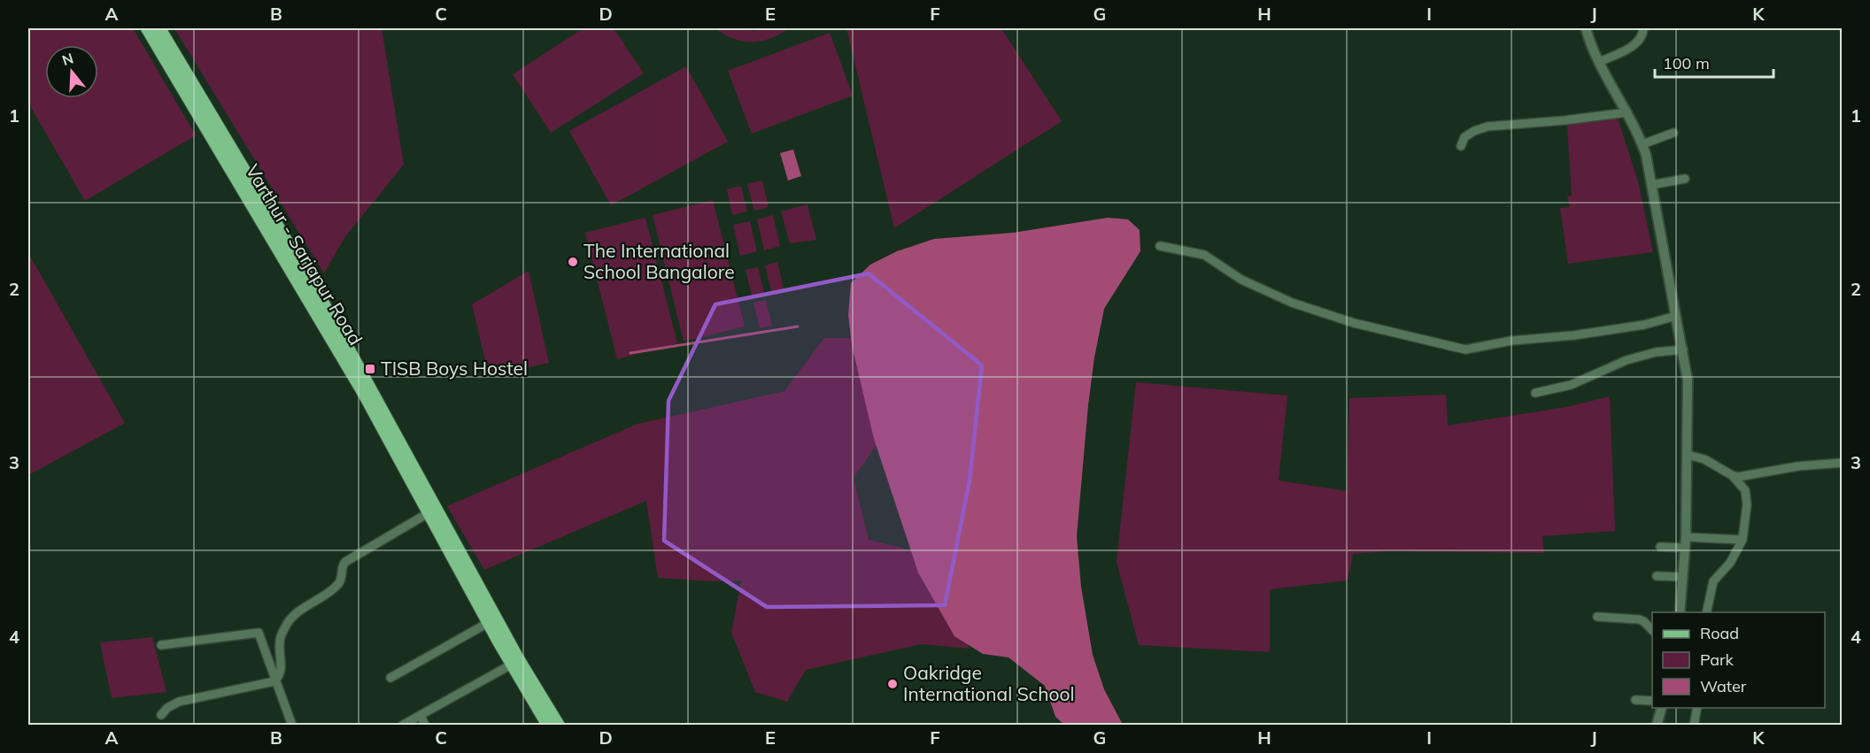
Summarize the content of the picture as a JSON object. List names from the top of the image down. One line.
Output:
{"streets":{"main road":["Varthur - Sarjapur Road"]},"places":{"other":["The International School Bangalore","Oakridge International School"],"transit":["TISB Boys Hostel"]},"legend":["Road","Park","Water"],"scale_bar":"100 m","north":"top","grid":{"columns":["A","B","C","D","E","F","G","H","I","J","K"],"rows":["1","2","3","4"]}}
